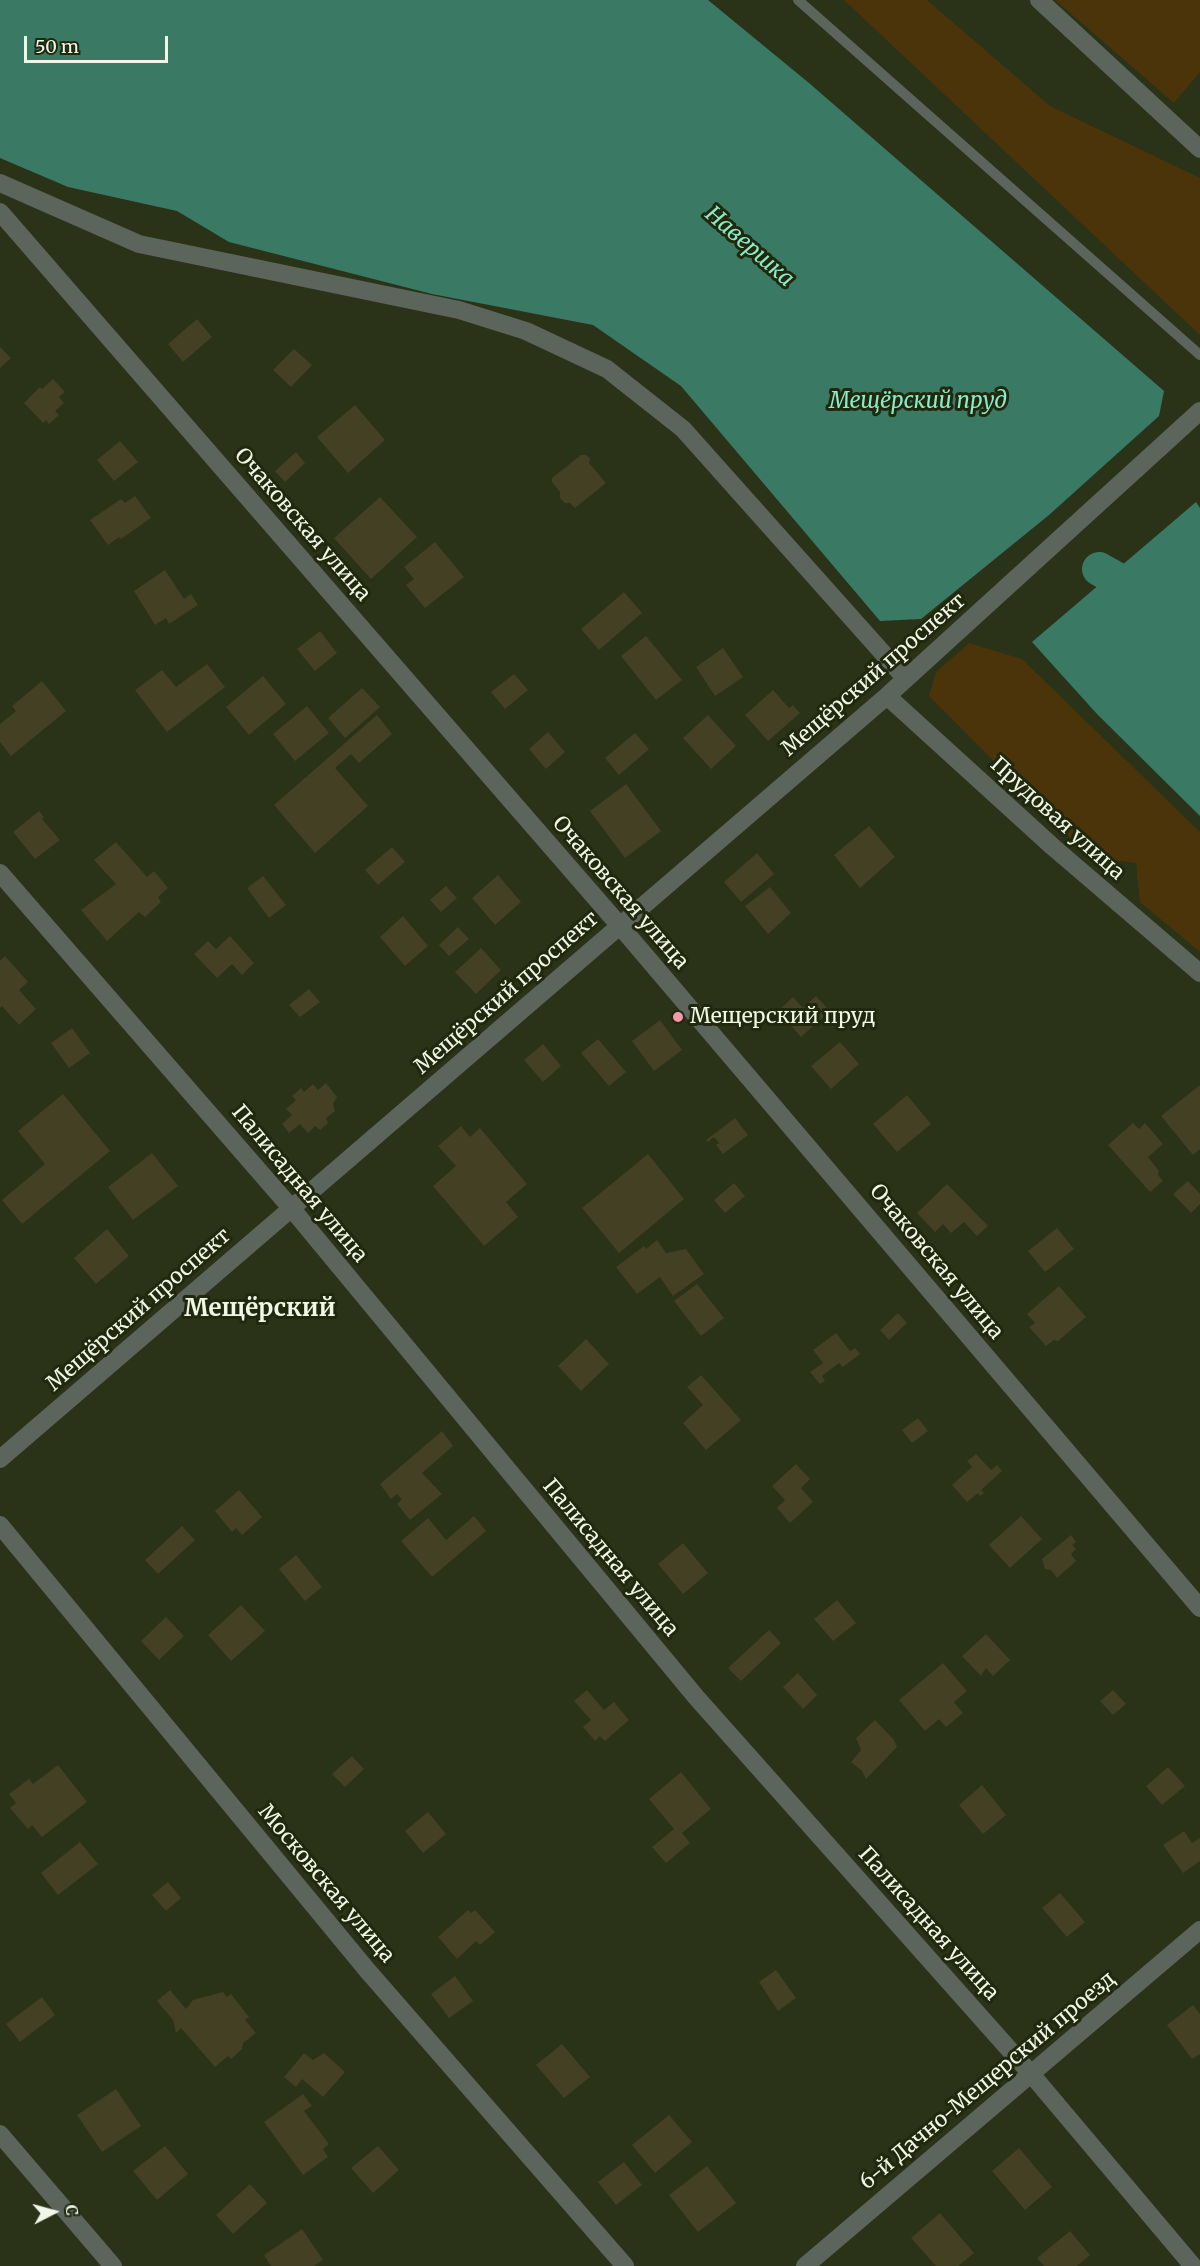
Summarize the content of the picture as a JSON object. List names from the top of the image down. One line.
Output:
{"streets":{"street":["Очаковская улица","Мещёрский проспект","Прудовая улица","Палисадная улица","Московская улица","6-й Дачно-Мещерский проезд"]},"crossings":[["Очаковская улица","Мещёрский проспект"],["Мещёрский проспект","Прудовая улица"],["Мещёрский проспект","Палисадная улица"],["Палисадная улица","6-й Дачно-Мещерский проезд"]],"districts":["Мещёрский"],"water":["Навершка","Мещёрский пруд"],"places":["Мещерский пруд"],"scale_bar":"50 m","north":"right"}
